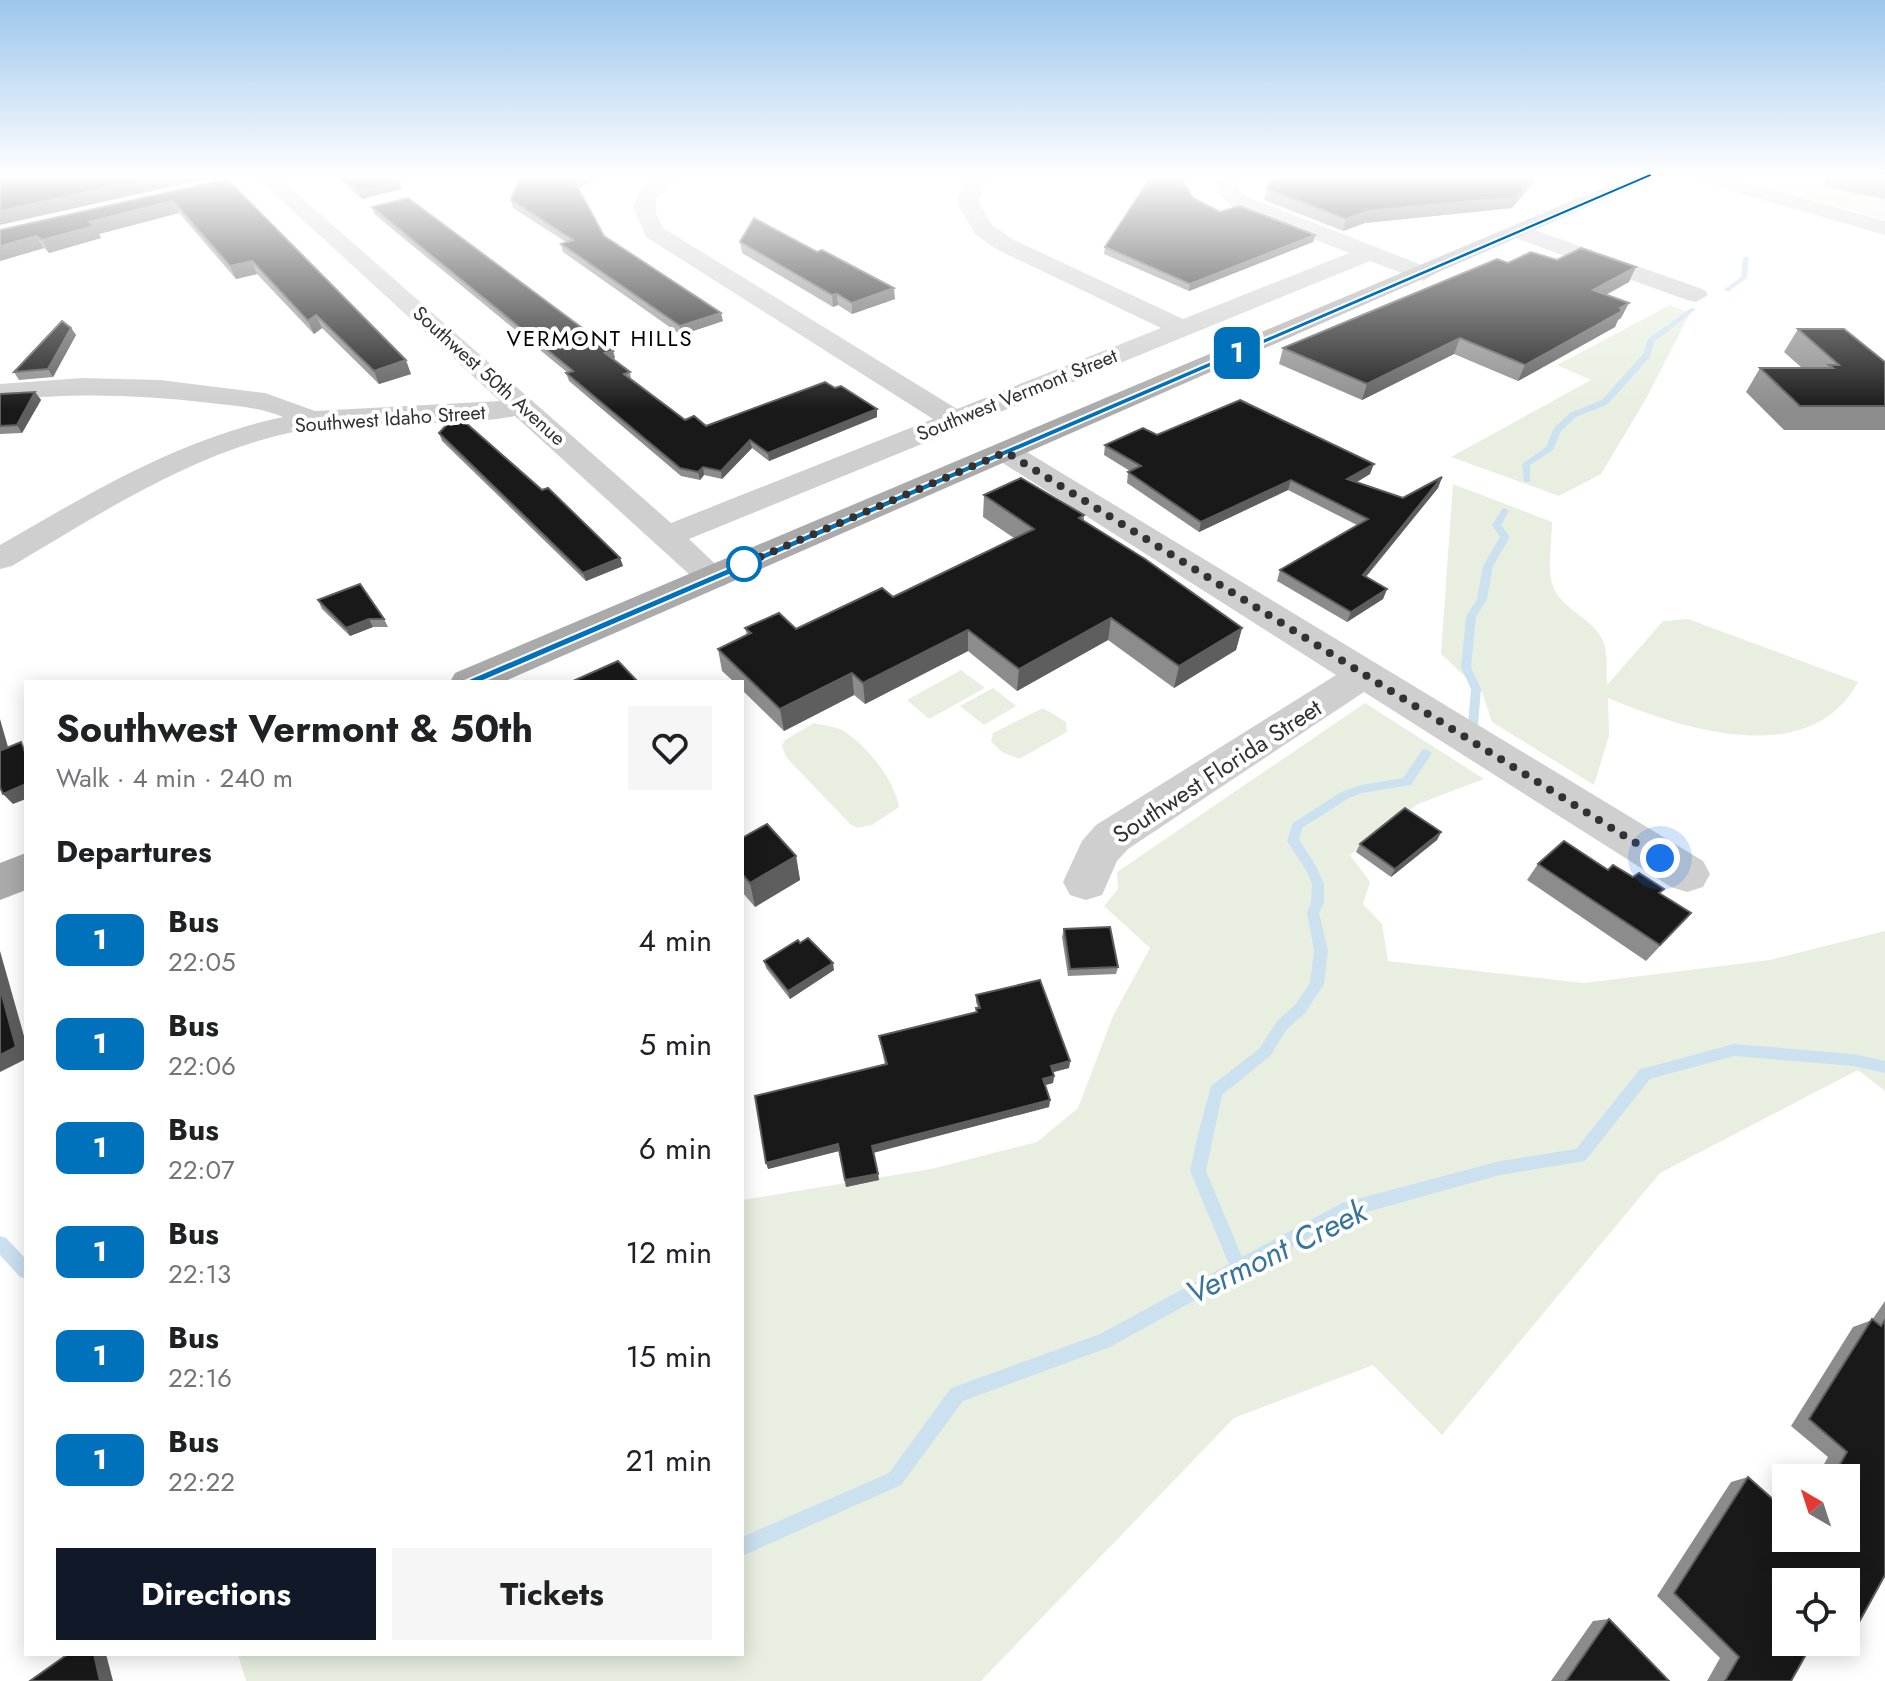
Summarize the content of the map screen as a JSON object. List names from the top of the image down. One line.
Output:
{"streets":{"main road":["Southwest Vermont Street"],"street":["Southwest 50th Avenue","Southwest Idaho Street","Southwest Florida Street"]},"crossings":[["Southwest 50th Avenue","Southwest Vermont Street"],["Southwest 50th Avenue","Southwest Idaho Street"]],"districts":["VERMONT HILLS"],"water":["Vermont Creek"],"lines":["bus line 1"],"north":"top left","page":{"on_map":"1","heading":[["Southwest Vermont & 50th","Walk · 4 min · 240 m"],"Departures"],"list":[{"mark":"1","name":"Bus","note":"22:05","value":"4 min"},{"mark":"1","name":"Bus","note":"22:06","value":"5 min"},{"mark":"1","name":"Bus","note":"22:07","value":"6 min"},{"mark":"1","name":"Bus","note":"22:13","value":"12 min"},{"mark":"1","name":"Bus","note":"22:16","value":"15 min"},{"mark":"1","name":"Bus","note":"22:22","value":"21 min"}],"buttons":["Directions","Tickets"]}}
